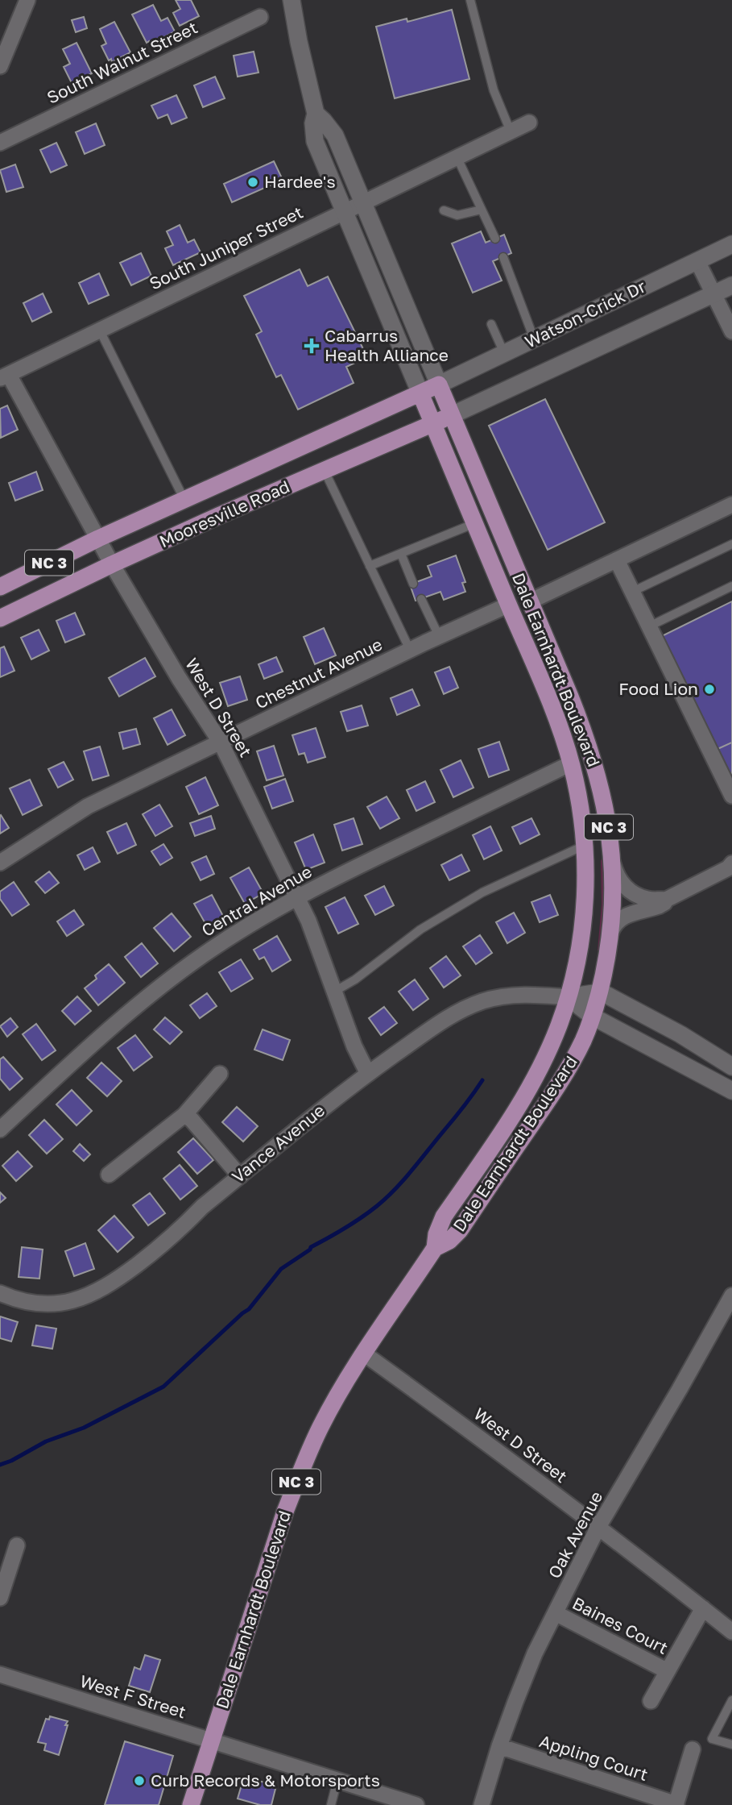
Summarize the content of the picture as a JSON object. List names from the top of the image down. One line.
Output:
{"streets":{"main road":["Watson-Crick Dr","Mooresville Road","NC 3","Dale Earnhardt Boulevard","Vance Avenue"],"street":["South Walnut Street","South Juniper Street","Chestnut Avenue","West D Street","Central Avenue","Oak Avenue","Baines Court","West F Street","Appling Court"]},"crossings":[["South Juniper Street","Dale Earnhardt Boulevard"],["South Juniper Street","West D Street"],["Watson-Crick Dr","Mooresville Road"],["Watson-Crick Dr","Dale Earnhardt Boulevard"],["Mooresville Road","Dale Earnhardt Boulevard"],["Mooresville Road","West D Street"],["Dale Earnhardt Boulevard","Chestnut Avenue"],["Dale Earnhardt Boulevard","West D Street"],["Dale Earnhardt Boulevard","Central Avenue"],["Dale Earnhardt Boulevard","Vance Avenue"],["Dale Earnhardt Boulevard","West F Street"],["Chestnut Avenue","West D Street"],["West D Street","Central Avenue"],["West D Street","Vance Avenue"],["West D Street","Oak Avenue"],["Oak Avenue","Baines Court"],["Oak Avenue","Appling Court"]],"places":{"other":["Hardee's","Food Lion","Curb Records & Motorsports"],"health":["Cabarrus Health Alliance"]}}
